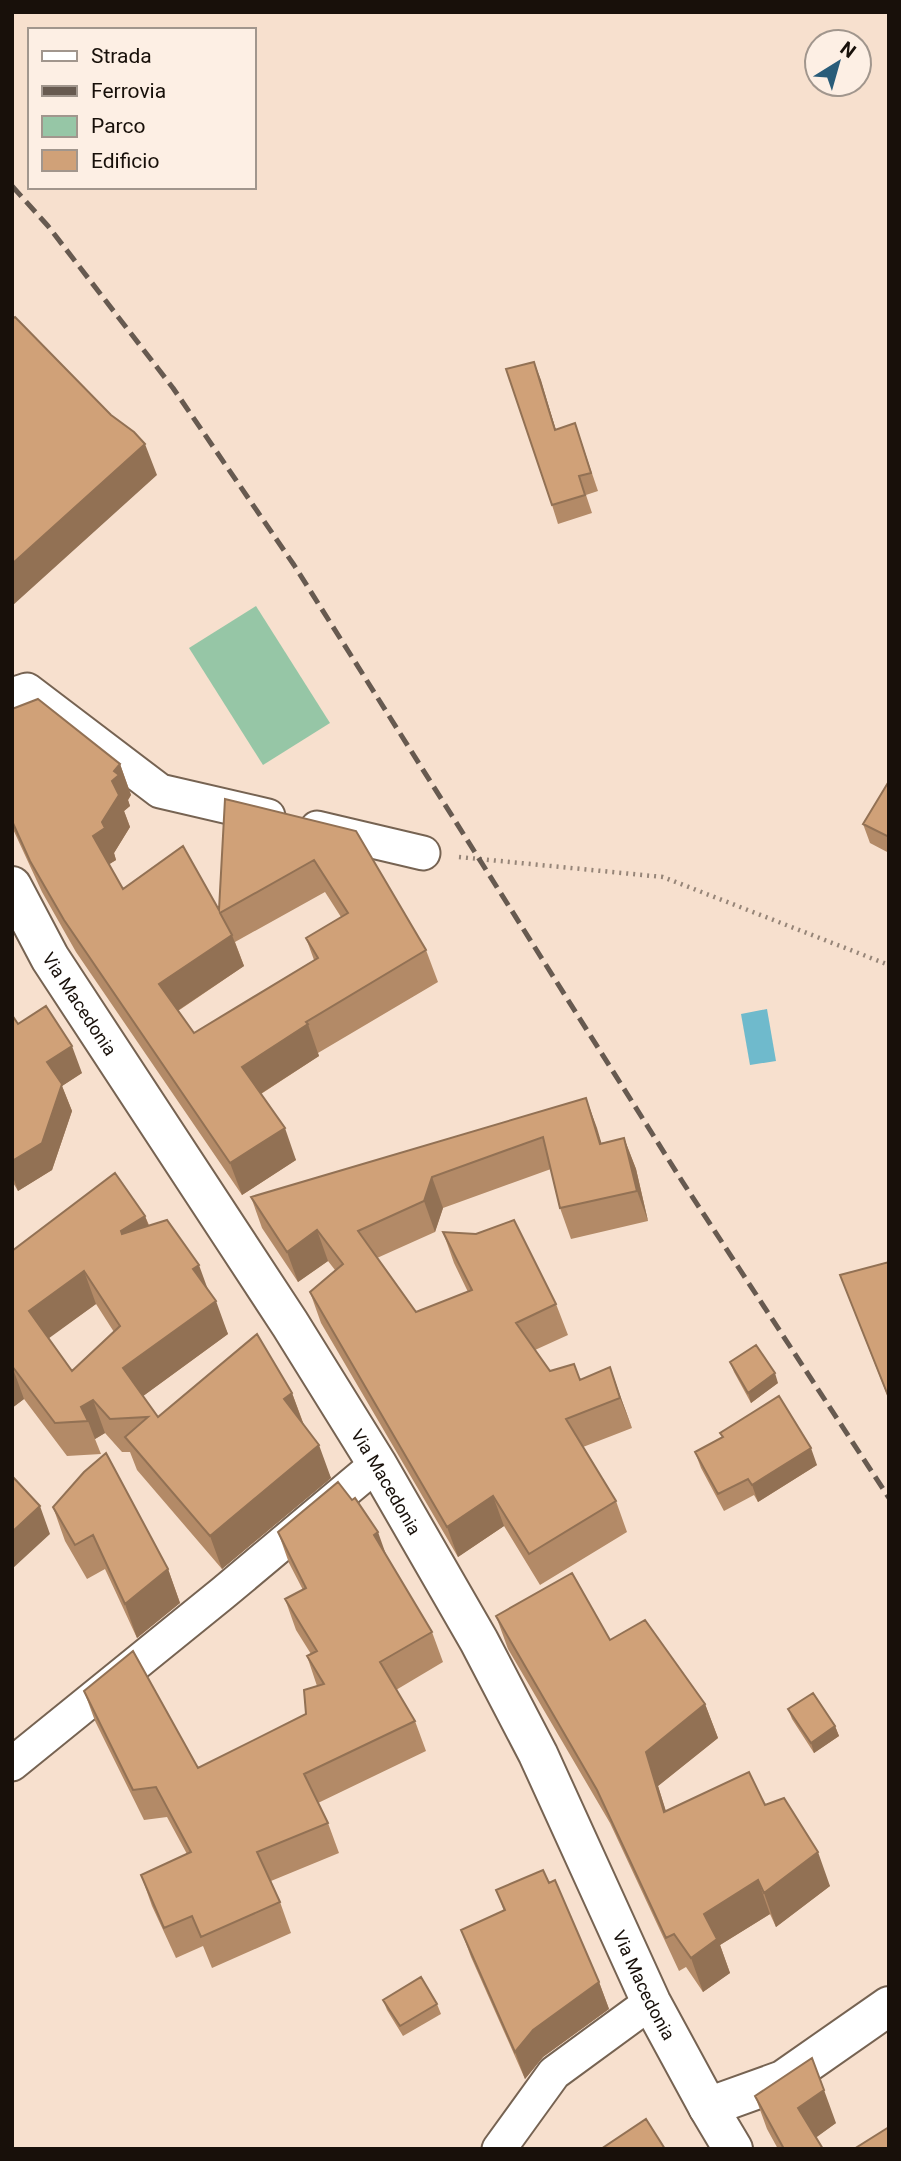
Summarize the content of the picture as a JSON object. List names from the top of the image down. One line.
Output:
{"streets":{"main road":["Via Macedonia"]},"legend":["Strada","Ferrovia","Parco","Edificio"],"north":"top right"}
